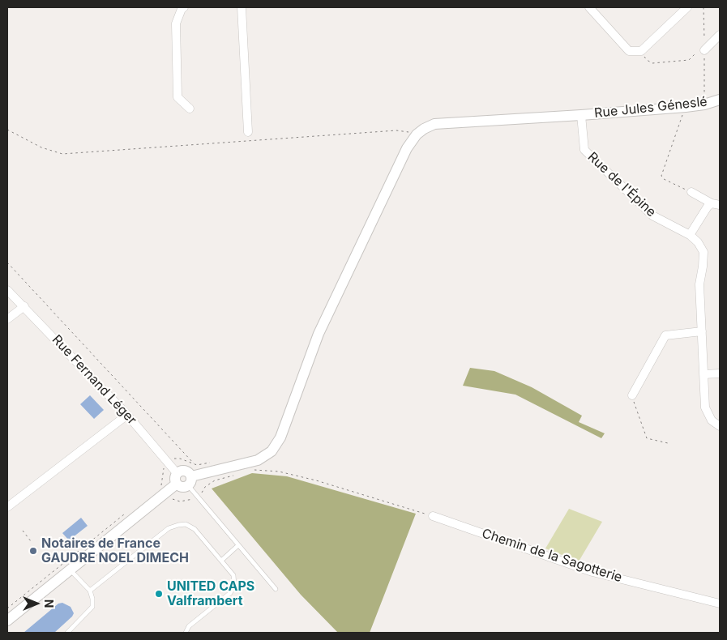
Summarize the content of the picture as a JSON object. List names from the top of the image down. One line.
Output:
{"streets":{"street":["Rue Jules Géneslé","Rue de l'Épine","Rue Fernand Léger","Chemin de la Sagotterie"]},"crossings":[["Rue Jules Géneslé","Rue de l'Épine"]],"places":["Notaires de France GAUDRE NOEL DIMECH","UNITED CAPS Valframbert"],"north":"right"}
